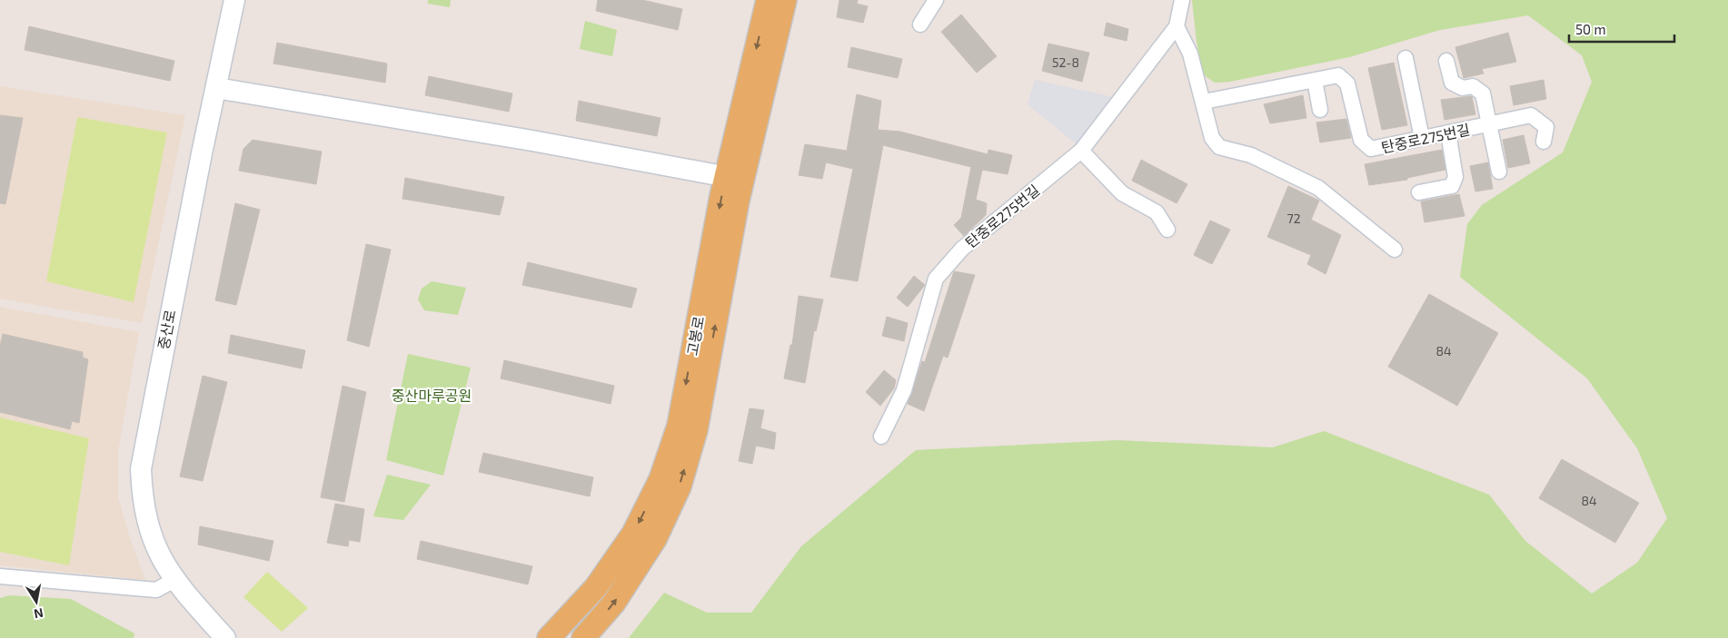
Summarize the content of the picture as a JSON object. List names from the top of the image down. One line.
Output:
{"streets":{"main road":["중산로","고봉로"],"street":["탄중로275번길"]},"parks":["중산마루공원"],"house_numbers":["52-8","72","84","84"],"scale_bar":"50 m","north":"bottom"}
